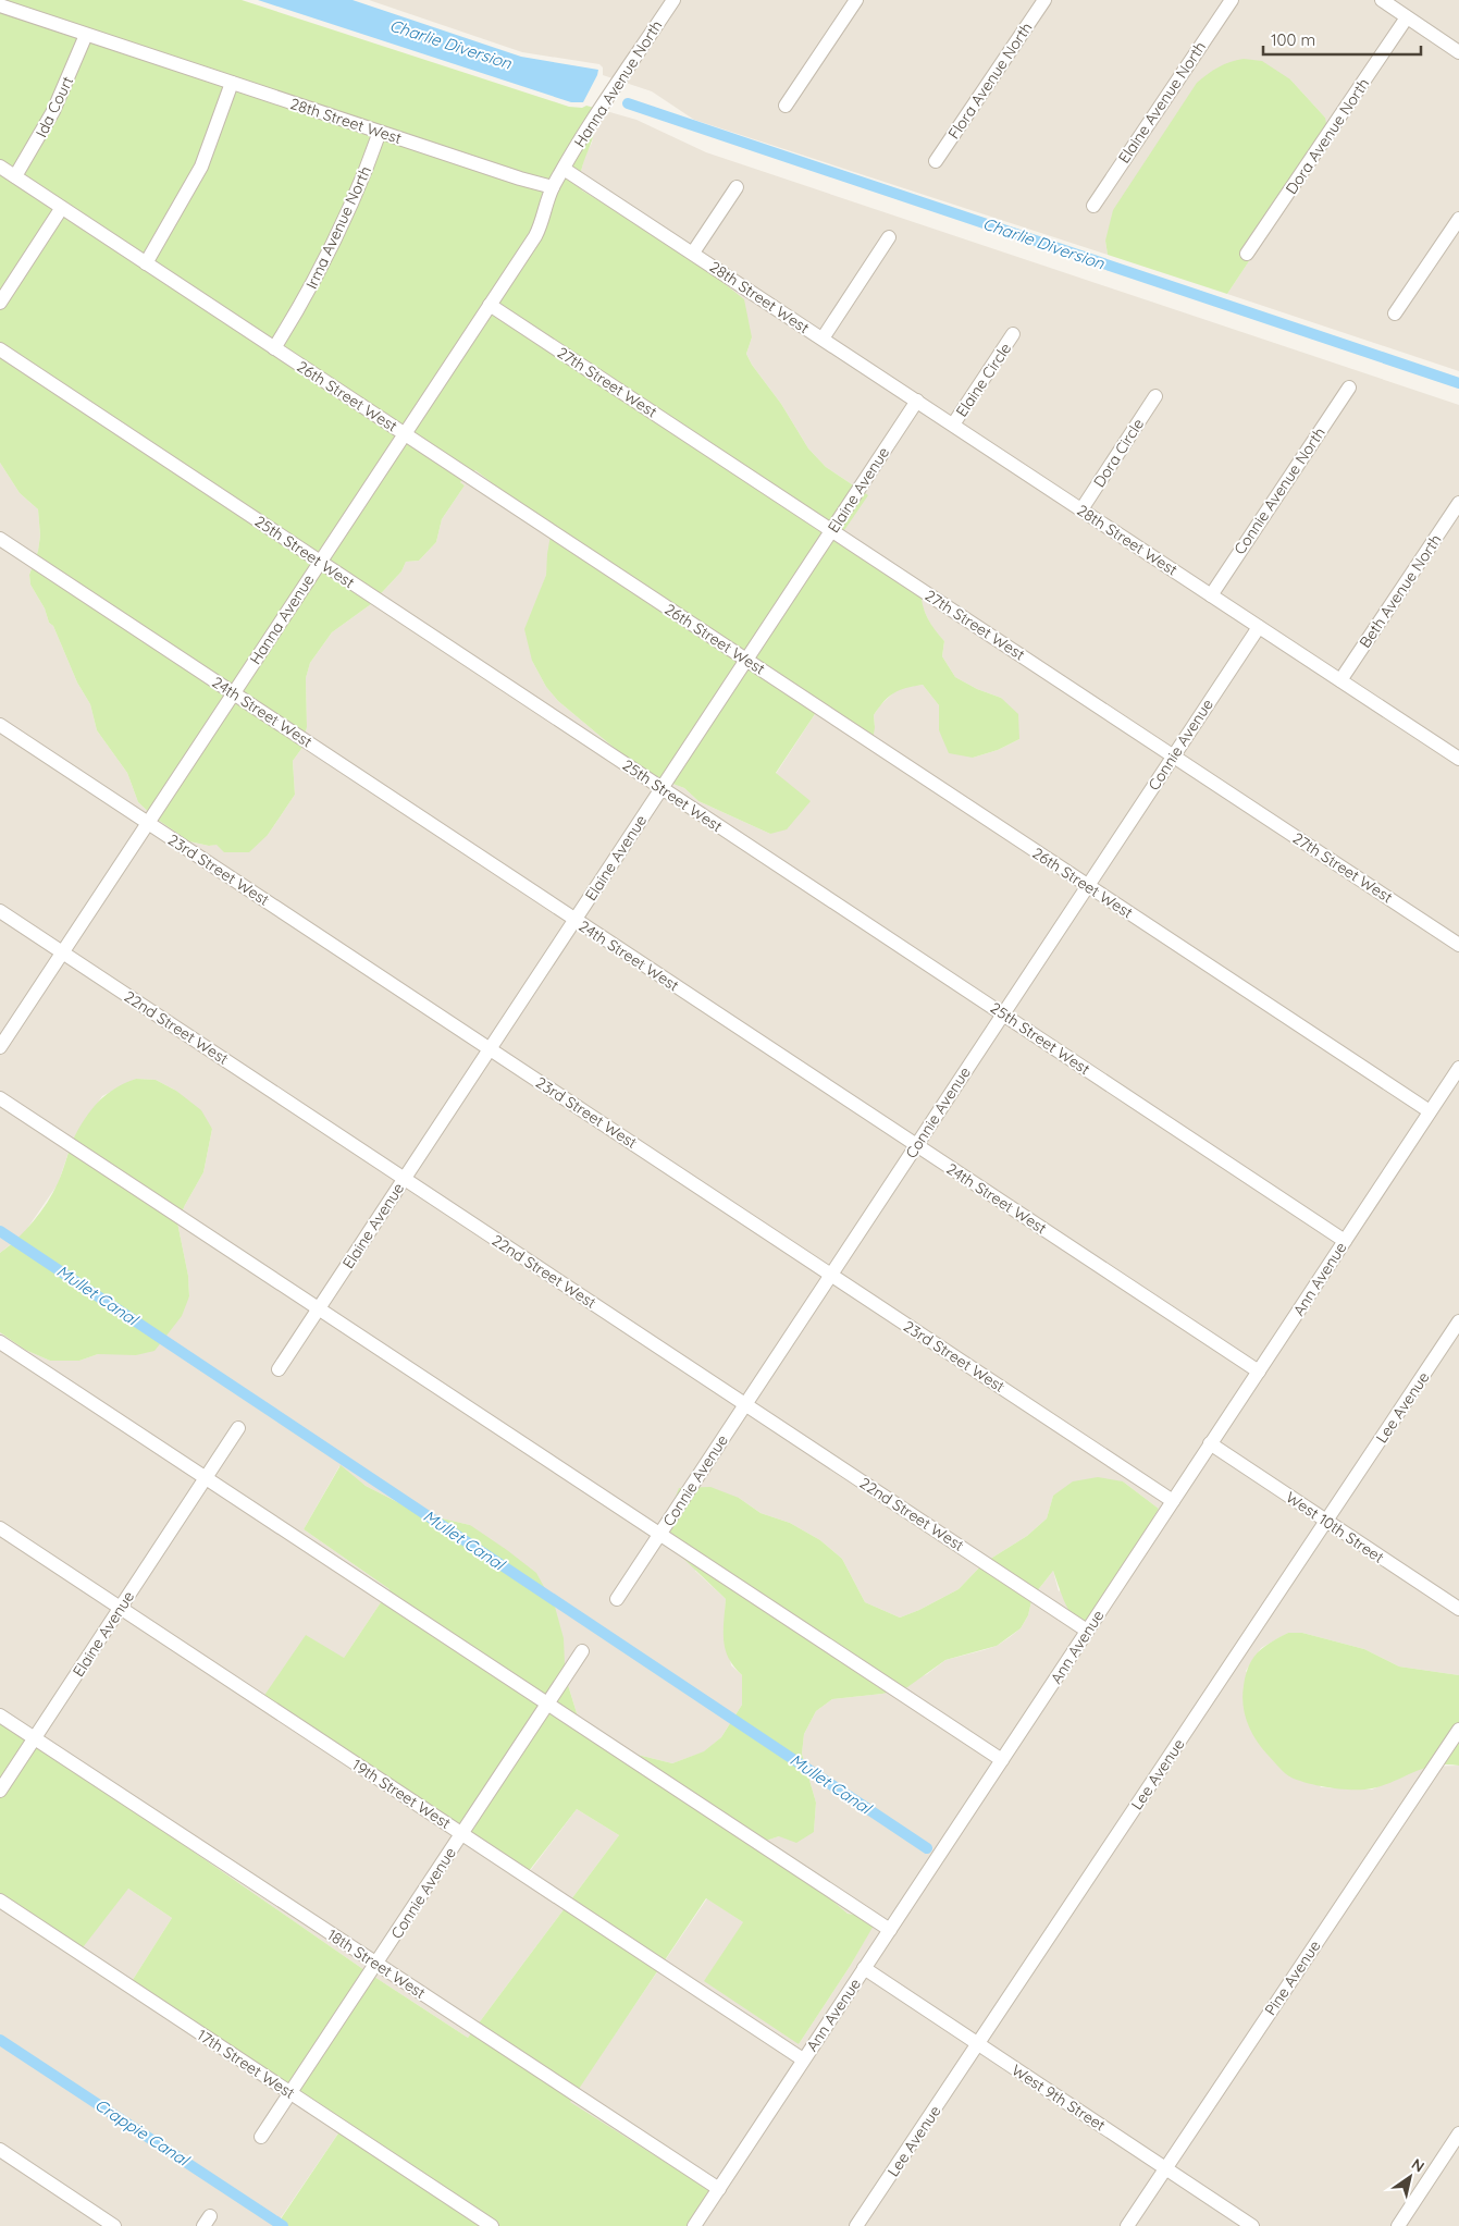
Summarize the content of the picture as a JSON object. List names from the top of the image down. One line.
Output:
{"streets":{"street":["Flora Avenue North","Hanna Avenue North","Elaine Avenue North","Ida Court","28th Street West","Dora Avenue North","Irma Avenue North","Elaine Circle","27th Street West","26th Street West","Dora Circle","Elaine Avenue","Connie Avenue North","25th Street West","Beth Avenue North","Hanna Avenue","24th Street West","Connie Avenue","23rd Street West","22nd Street West","Ann Avenue","Lee Avenue","West 10th Street","19th Street West","18th Street West","Pine Avenue","17th Street West","West 9th Street"]},"crossings":[["Hanna Avenue North","28th Street West"],["Ida Court","28th Street West"],["Ida Court","26th Street West"],["28th Street West","Irma Avenue North"],["28th Street West","Elaine Circle"],["28th Street West","Dora Circle"],["28th Street West","Elaine Avenue"],["28th Street West","Connie Avenue North"],["28th Street West","Beth Avenue North"],["28th Street West","Hanna Avenue"],["28th Street West","Connie Avenue"],["Irma Avenue North","26th Street West"],["27th Street West","Elaine Avenue"],["27th Street West","Hanna Avenue"],["27th Street West","Connie Avenue"],["26th Street West","Elaine Avenue"],["26th Street West","Hanna Avenue"],["26th Street West","Connie Avenue"],["26th Street West","Ann Avenue"],["Elaine Avenue","25th Street West"],["Elaine Avenue","24th Street West"],["Elaine Avenue","23rd Street West"],["Elaine Avenue","22nd Street West"],["Elaine Avenue","19th Street West"],["Elaine Avenue","18th Street West"],["25th Street West","Hanna Avenue"],["25th Street West","Connie Avenue"],["25th Street West","Ann Avenue"],["Hanna Avenue","24th Street West"],["Hanna Avenue","23rd Street West"],["Hanna Avenue","22nd Street West"],["24th Street West","Connie Avenue"],["24th Street West","Ann Avenue"],["Connie Avenue","23rd Street West"],["Connie Avenue","22nd Street West"],["Connie Avenue","19th Street West"],["Connie Avenue","18th Street West"],["Connie Avenue","17th Street West"],["23rd Street West","Ann Avenue"],["22nd Street West","Ann Avenue"],["Ann Avenue","West 10th Street"],["Ann Avenue","19th Street West"],["Ann Avenue","18th Street West"],["Ann Avenue","West 9th Street"],["Lee Avenue","West 10th Street"],["Lee Avenue","West 9th Street"],["Pine Avenue","West 9th Street"]],"water":["Charlie Diversion","Mullet Canal","Crappie Canal"],"scale_bar":"100 m","north":"top right"}
